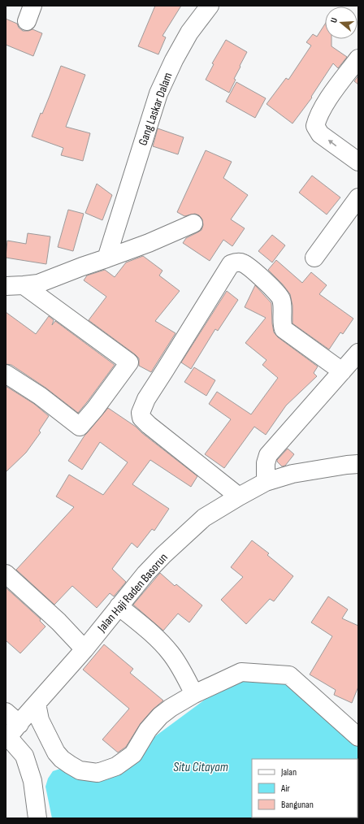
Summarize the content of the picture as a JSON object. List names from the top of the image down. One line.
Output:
{"streets":{"street":["Gang Laskar Dalam","Jalan Haji Raden Basorun"]},"water":["Situ Citayam"],"legend":["Jalan","Air","Bangunan"],"north":"left"}
